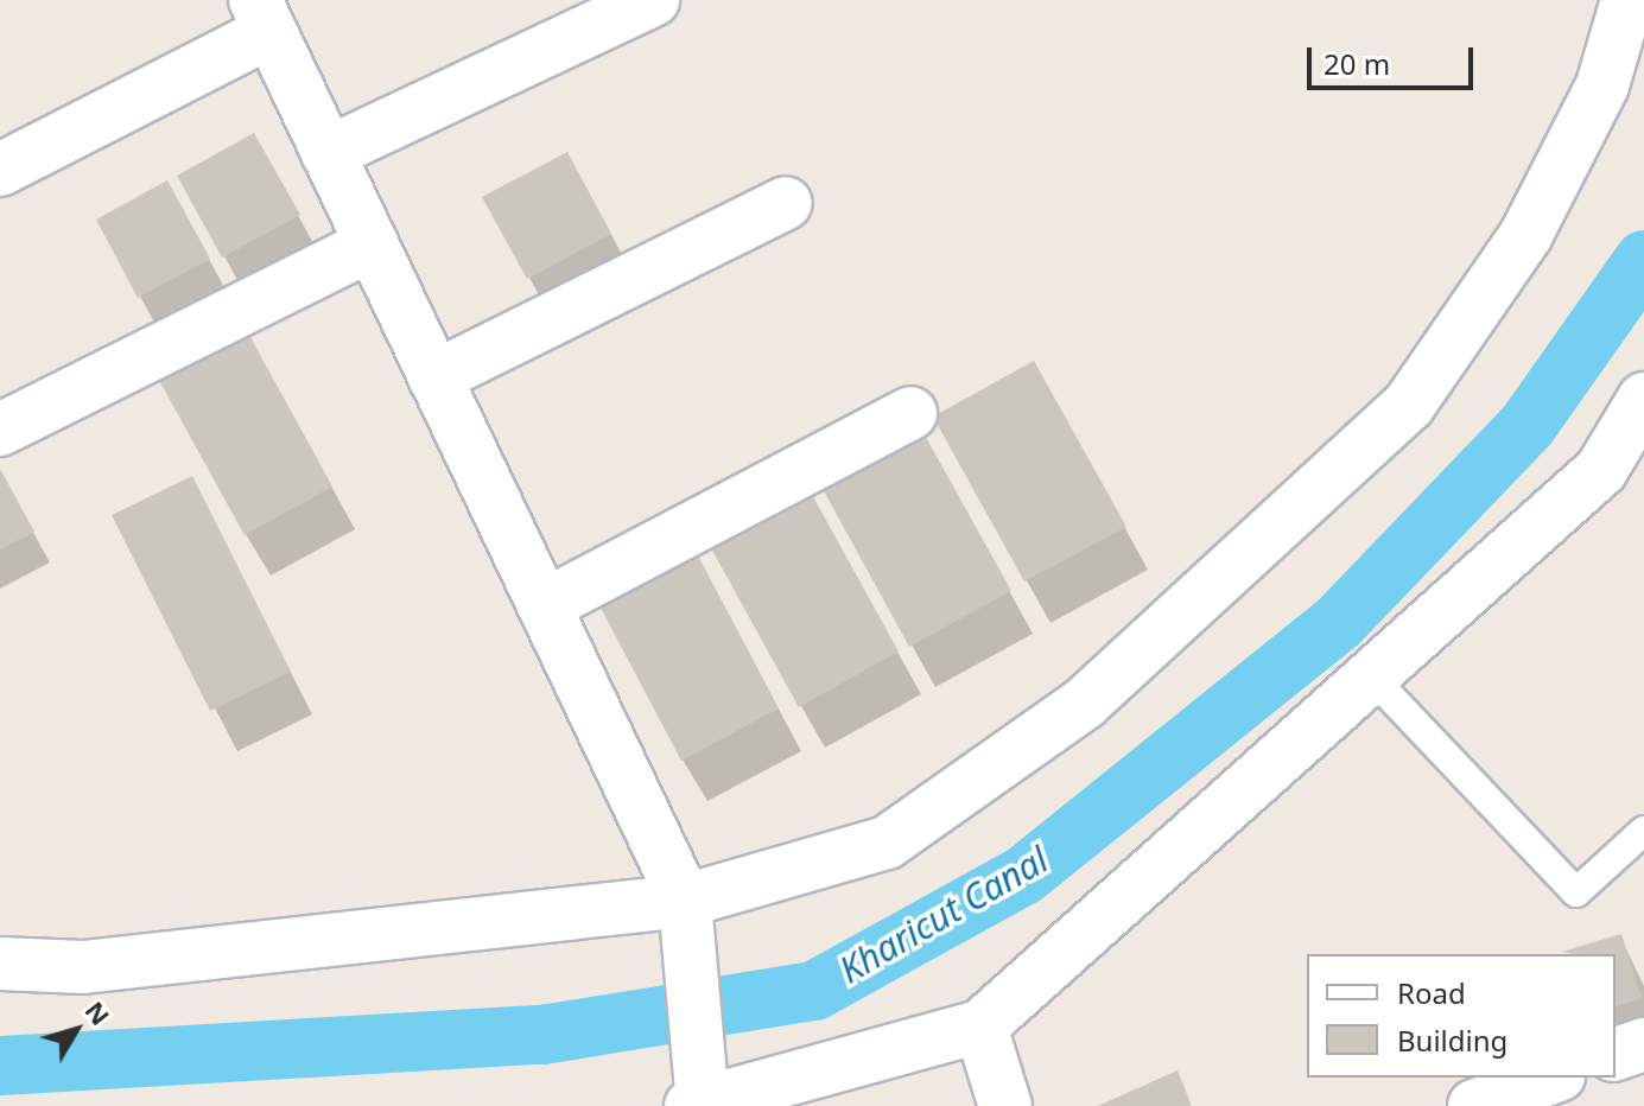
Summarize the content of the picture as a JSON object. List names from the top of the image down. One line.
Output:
{"water":["Kharicut Canal"],"legend":["Road","Building"],"scale_bar":"20 m","north":"top right"}
